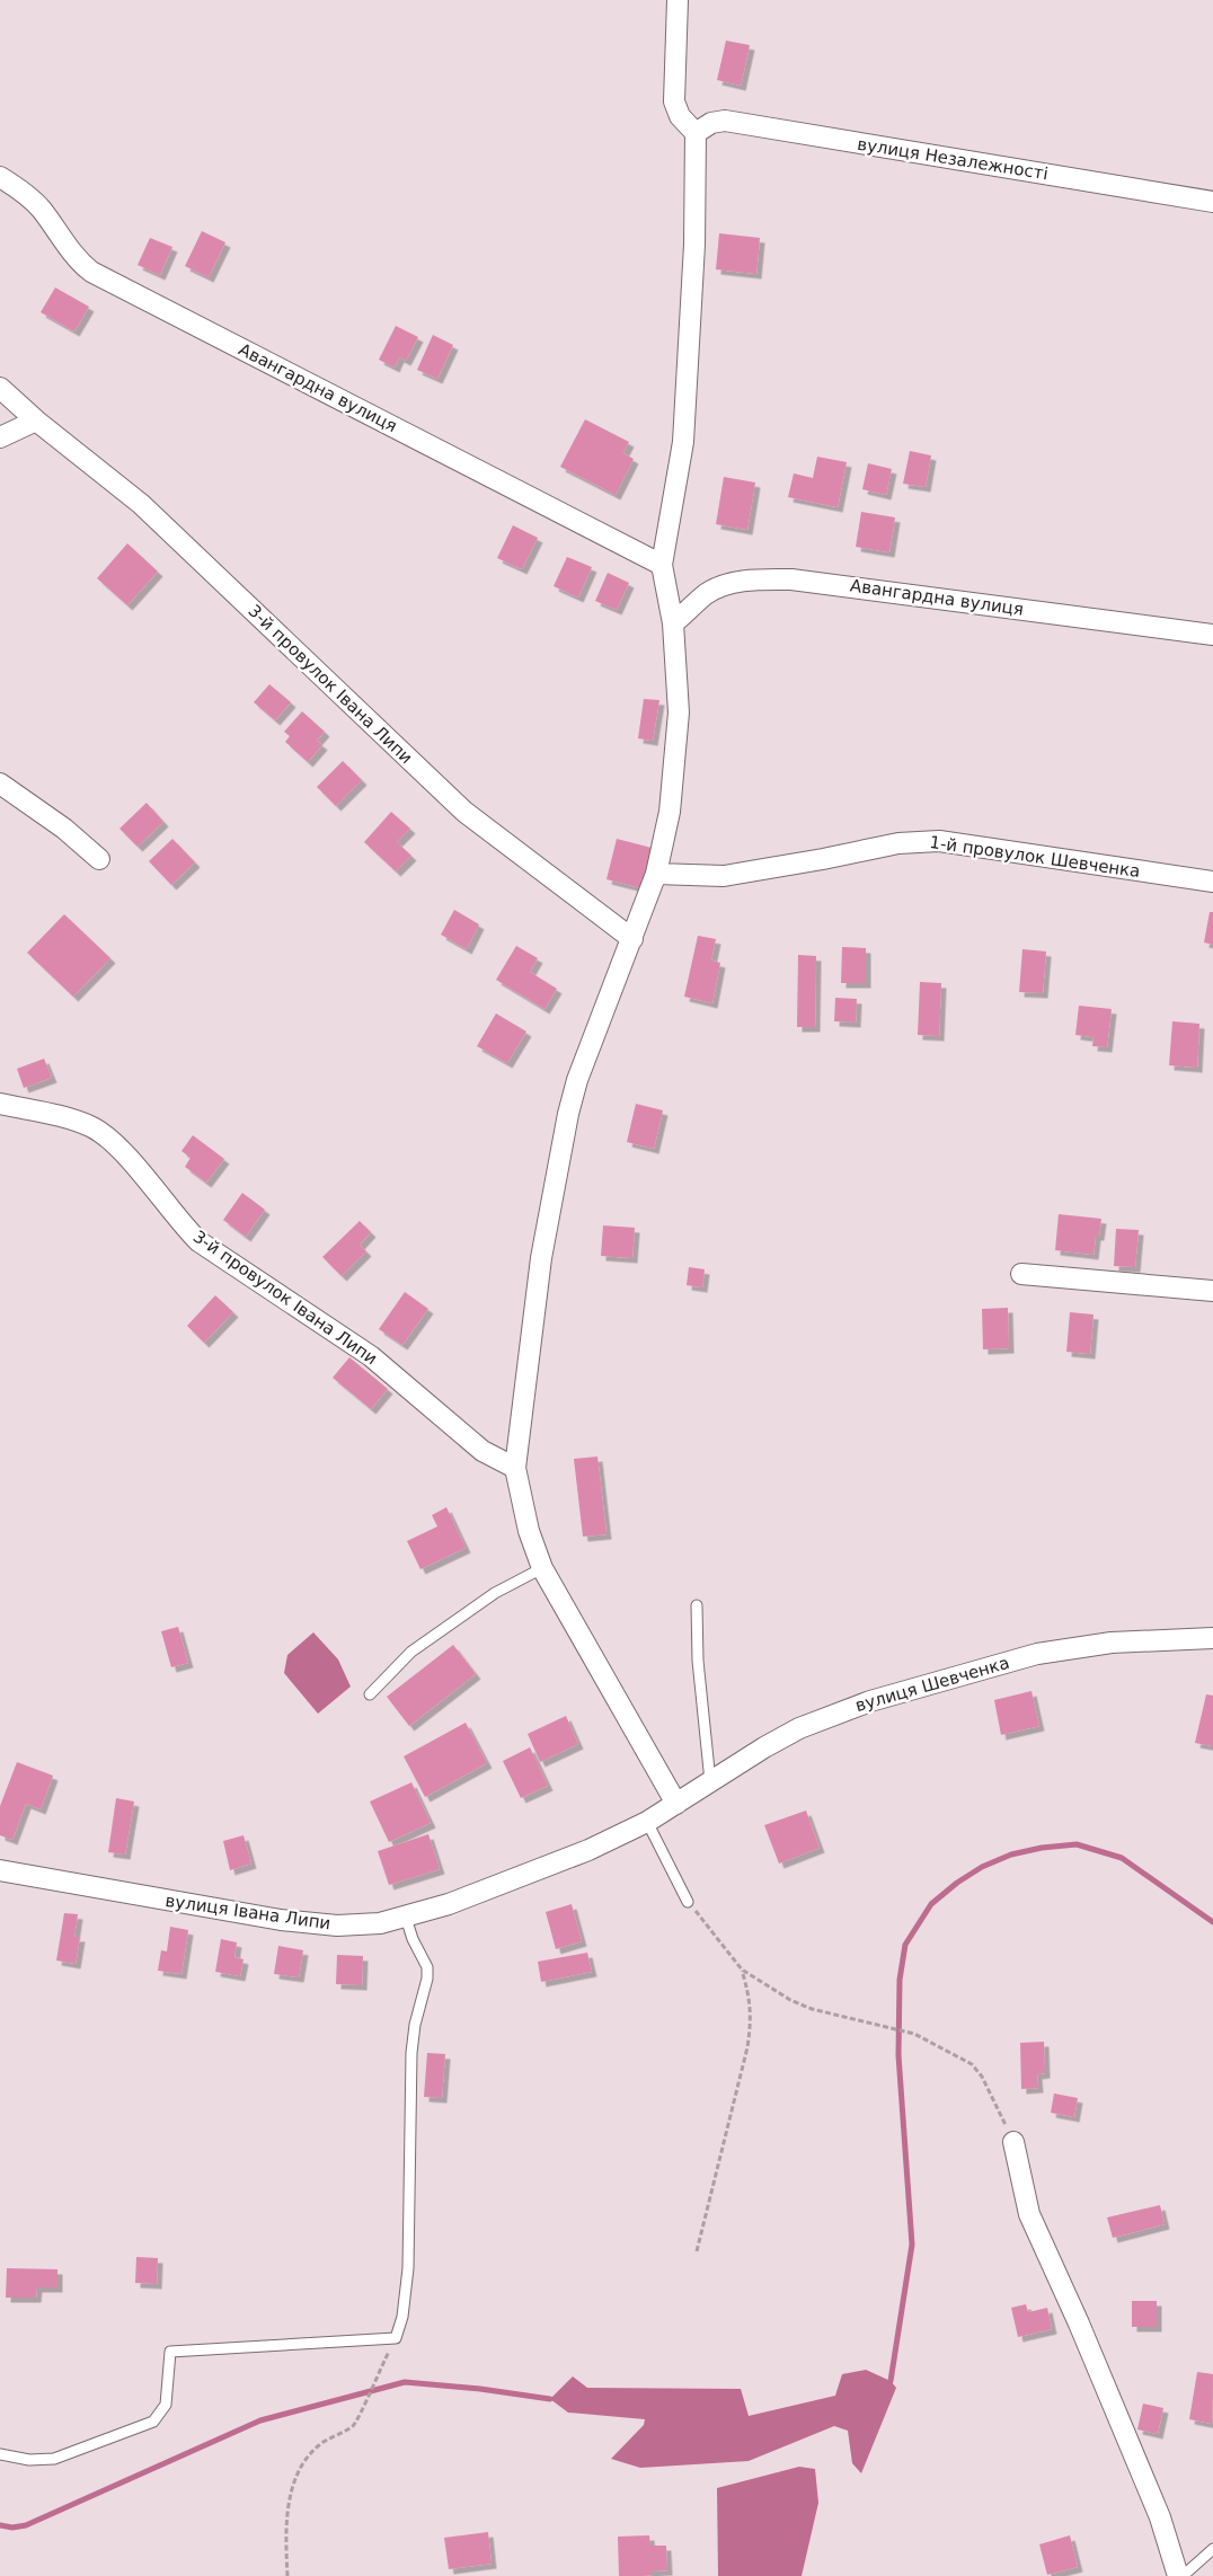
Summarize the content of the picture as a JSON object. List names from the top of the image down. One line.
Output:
{"streets":{"street":["вулиця Незалежності","Авангардна вулиця","3-й провулок Івана Липи","1-й провулок Шевченка","вулиця Шевченка","вулиця Івана Липи"]},"crossings":[["вулиця Шевченка","вулиця Івана Липи"]]}
